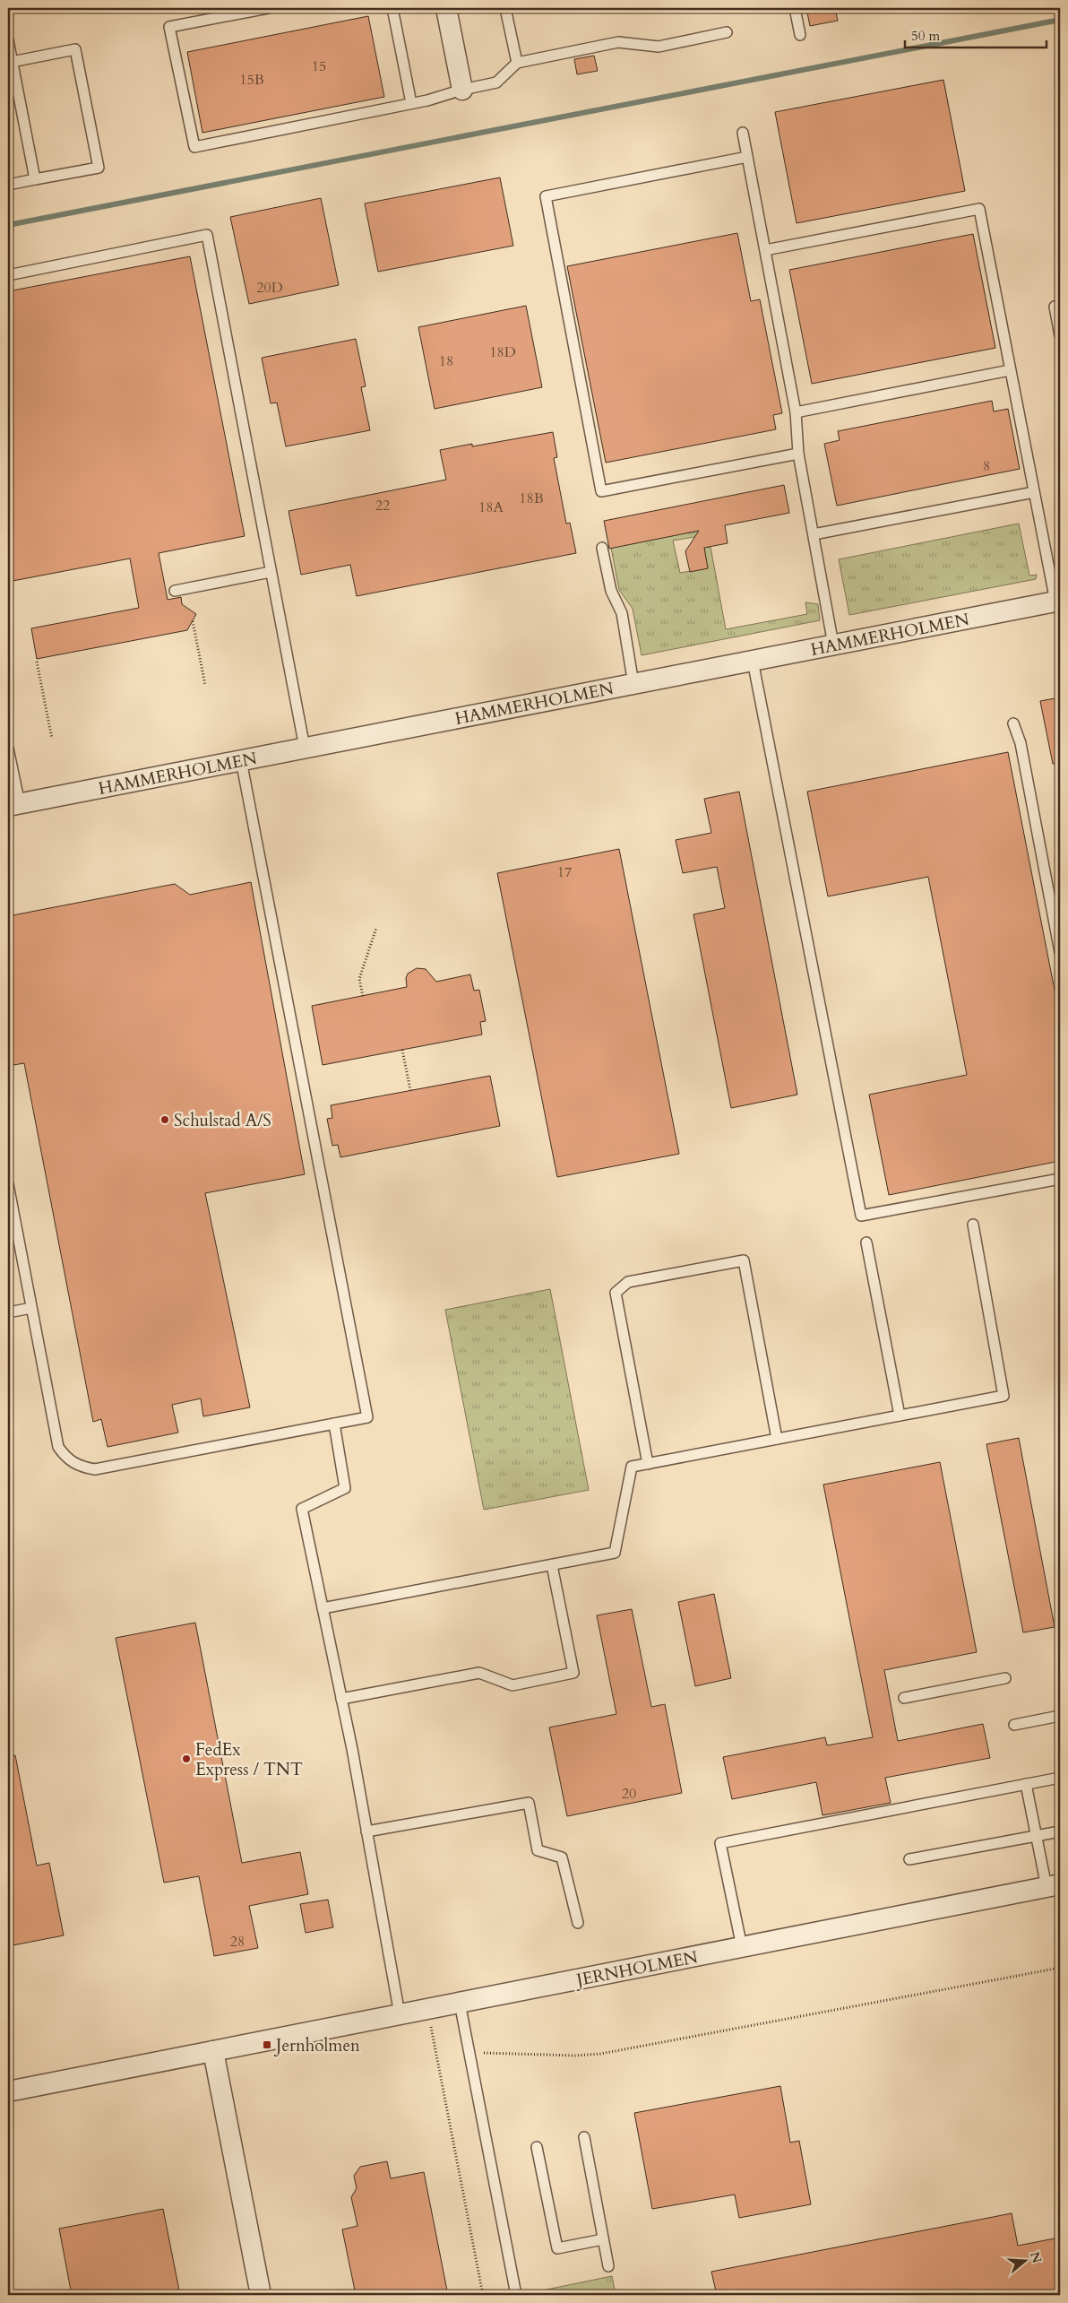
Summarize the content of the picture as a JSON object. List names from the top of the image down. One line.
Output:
{"streets":{"street":["HAMMERHOLMEN","JERNHOLMEN"]},"places":{"other":["Schulstad A/S","FedEx Express / TNT"],"transit":["Jernholmen"]},"house_numbers":["15","15B","20D","18D","18","8","18B","22","18A","17","20","28"],"scale_bar":"50 m","north":"right"}
